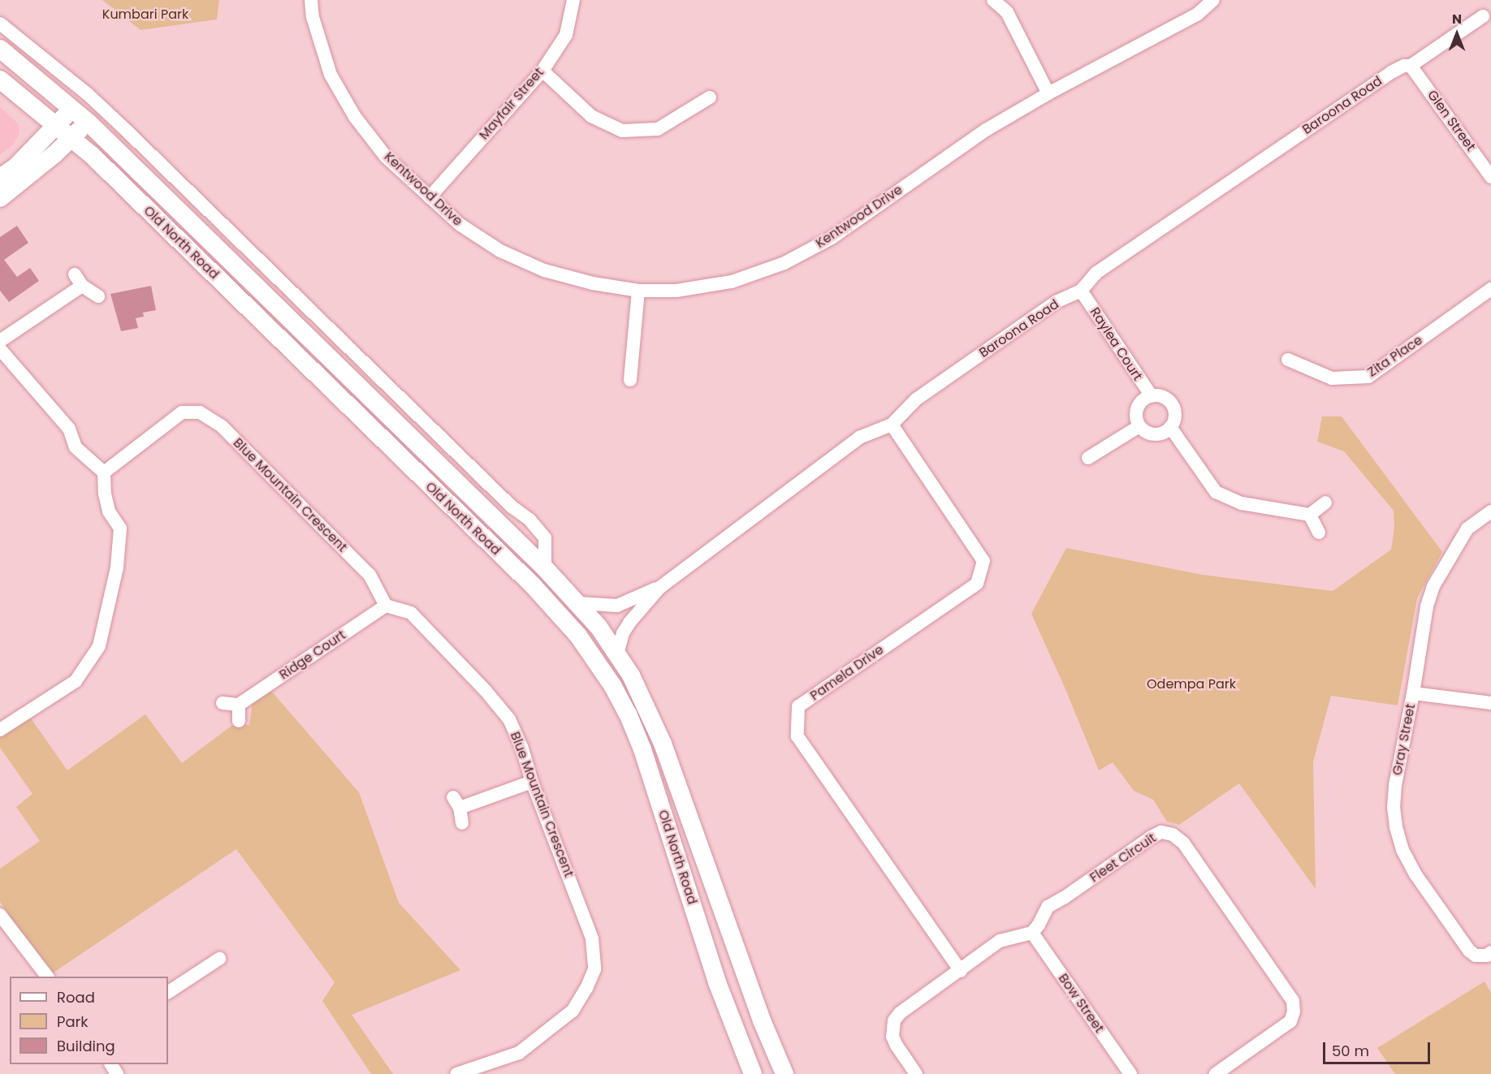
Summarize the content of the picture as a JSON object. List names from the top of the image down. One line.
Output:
{"streets":{"main road":["Old North Road"],"street":["Mayfair Street","Baroona Road","Glen Street","Kentwood Drive","Raylea Court","Zita Place","Blue Mountain Crescent","Ridge Court","Pamela Drive","Gray Street","Fleet Circuit","Bow Street"]},"crossings":[["Mayfair Street","Kentwood Drive"],["Baroona Road","Glen Street"],["Baroona Road","Old North Road"],["Baroona Road","Raylea Court"],["Baroona Road","Pamela Drive"],["Blue Mountain Crescent","Ridge Court"],["Fleet Circuit","Bow Street"]],"parks":["Kumbari Park","Odempa Park"],"legend":["Road","Park","Building"],"scale_bar":"50 m","north":"top"}
